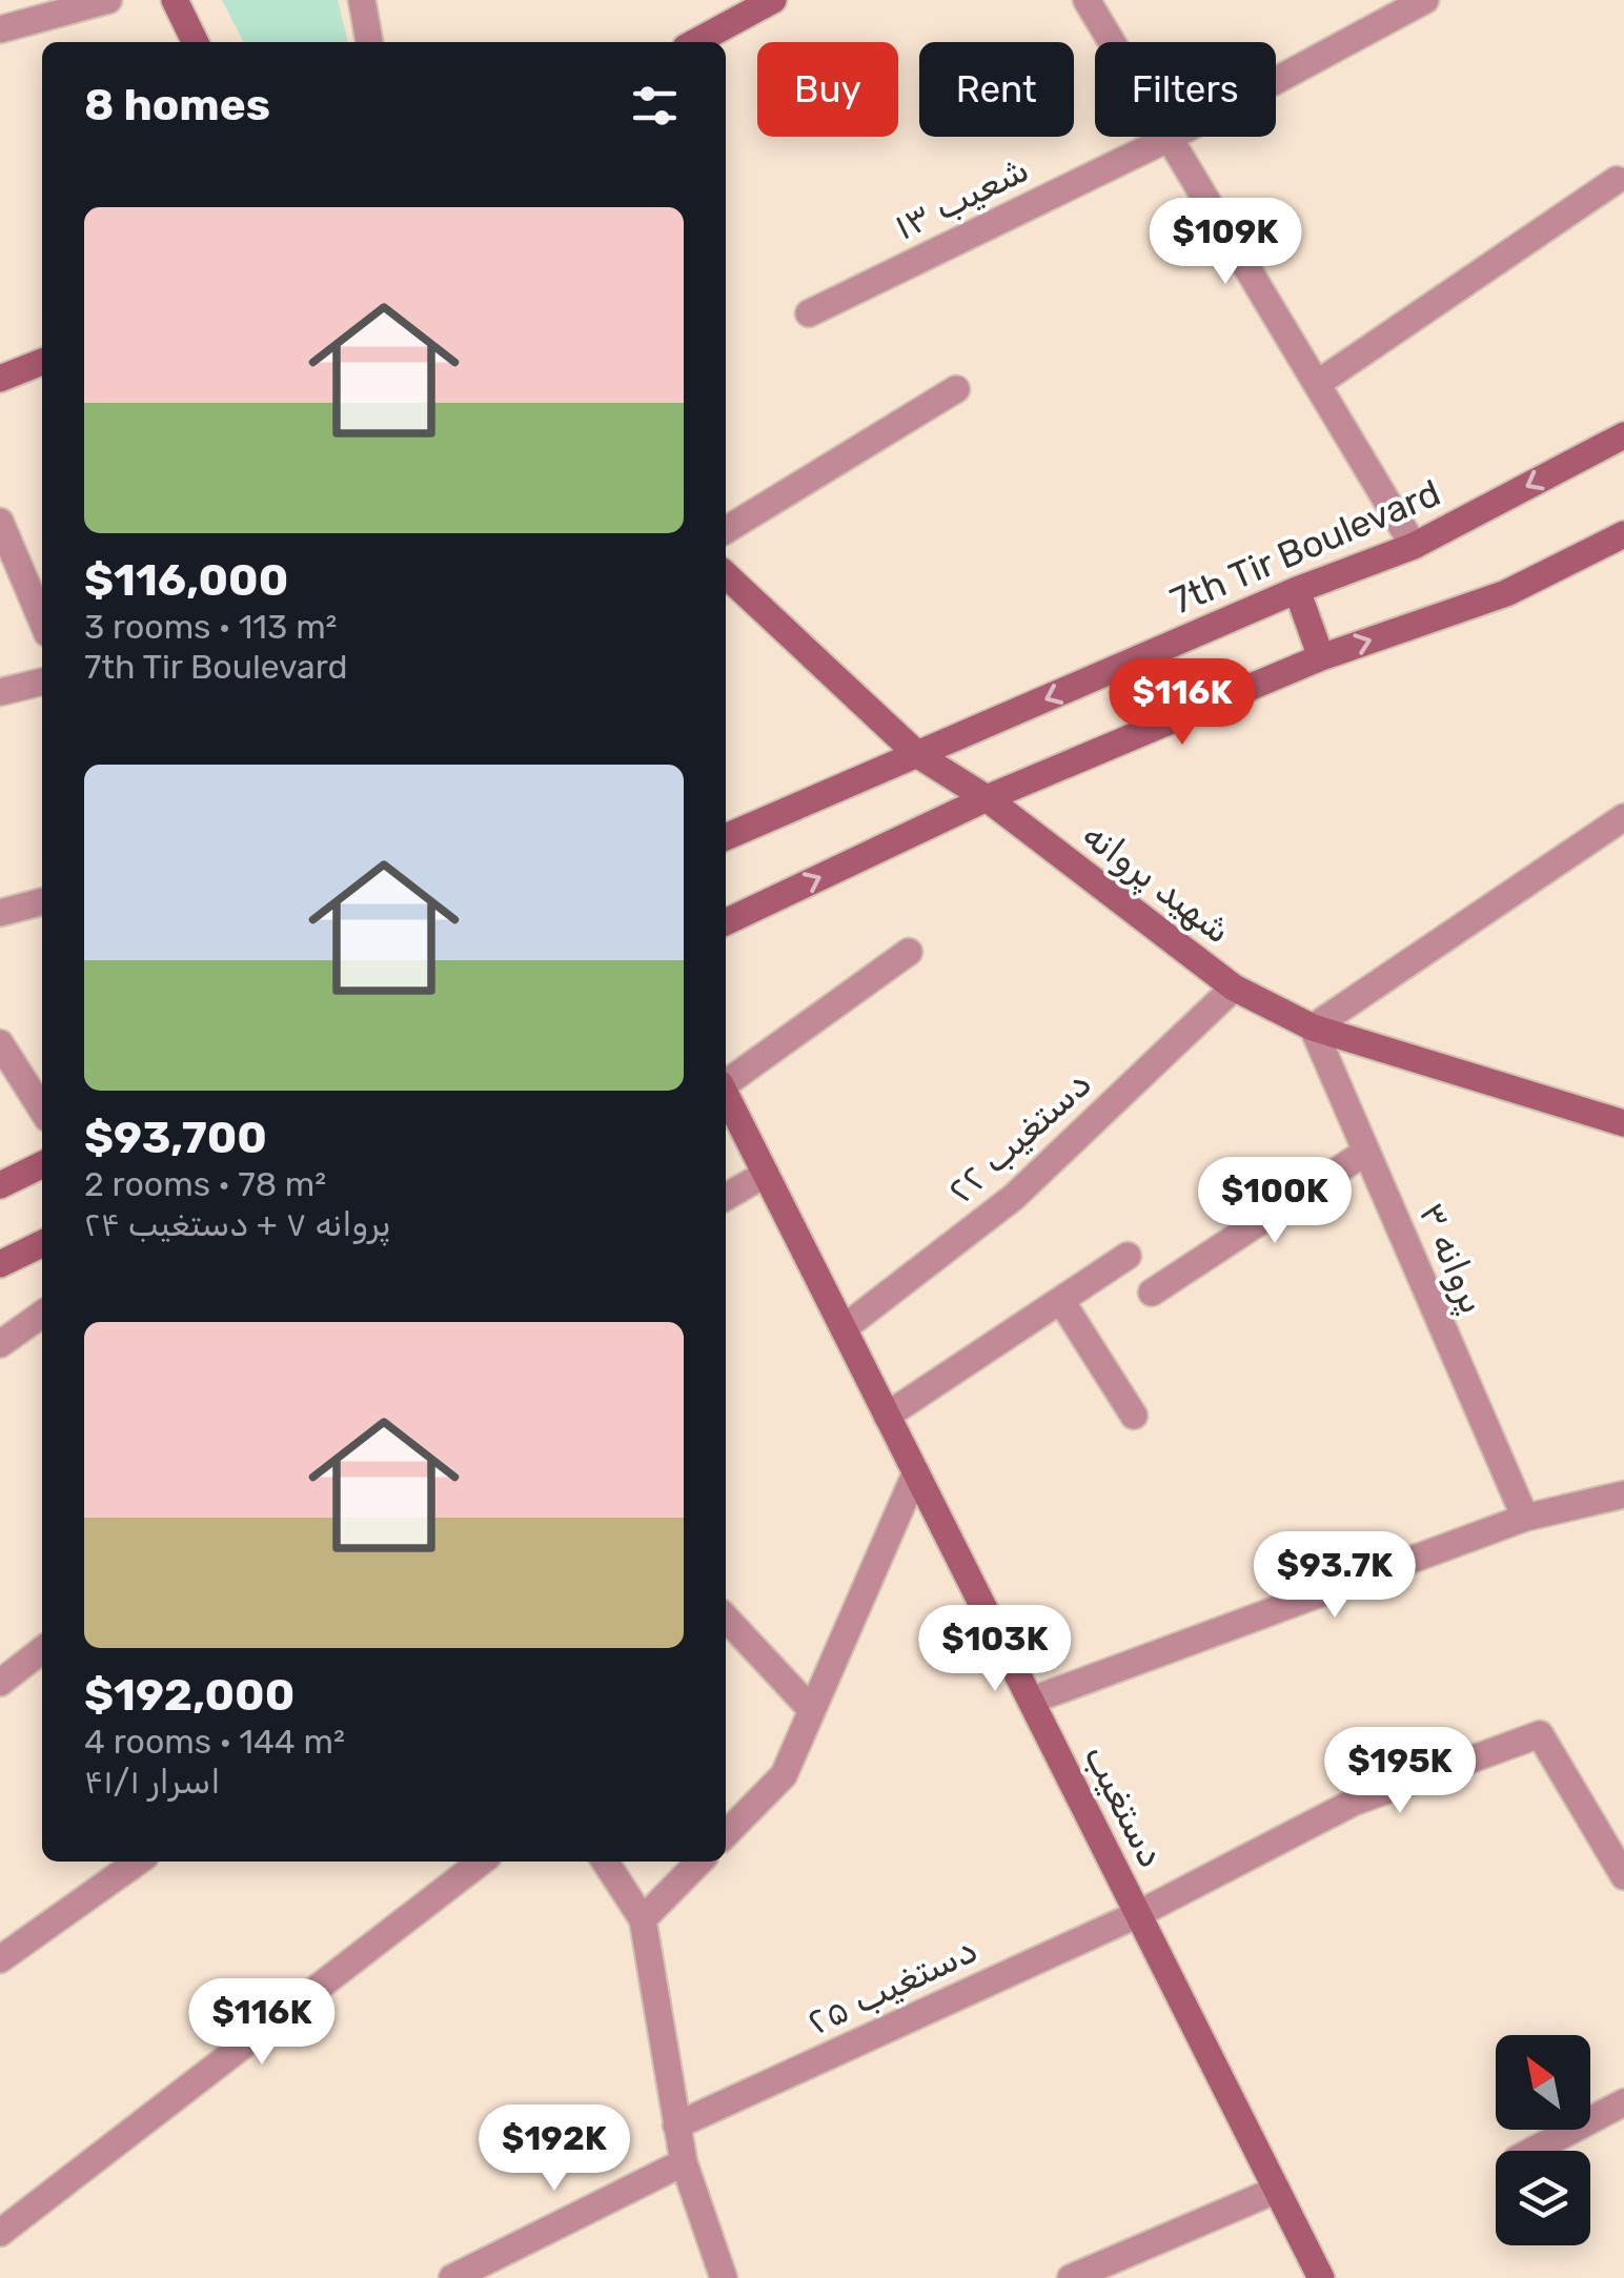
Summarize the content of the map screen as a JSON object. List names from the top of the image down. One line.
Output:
{"streets":{"main road":["7th Tir Boulevard","شهید پروانه","دستغیب"],"street":["شعیب ۱۳","دستغیب ۲۲","پروانه ۳","دستغیب ۲۵"]},"crossings":[["7th Tir Boulevard","شهید پروانه"],["شهید پروانه","دستغیب ۲۲"],["شهید پروانه","پروانه ۳"],["دستغیب ۲۲","دستغیب"],["دستغیب","دستغیب ۲۵"]],"north":"top left","page":{"chip":["Buy","Rent","Filters"],"heading":"8 homes","list":[{"name":"$116,000","note":"3 rooms · 113 m² · 7th Tir Boulevard"},{"name":"$93,700","note":"2 rooms · 78 m² · پروانه ۷ + دستغیب ۲۴"},{"name":"$192,000","note":"4 rooms · 144 m² · اسرار ۴۱/۱"}],"price":["$109K","$116K","$100K","$93.7K","$103K","$195K","$116K","$192K"]}}
